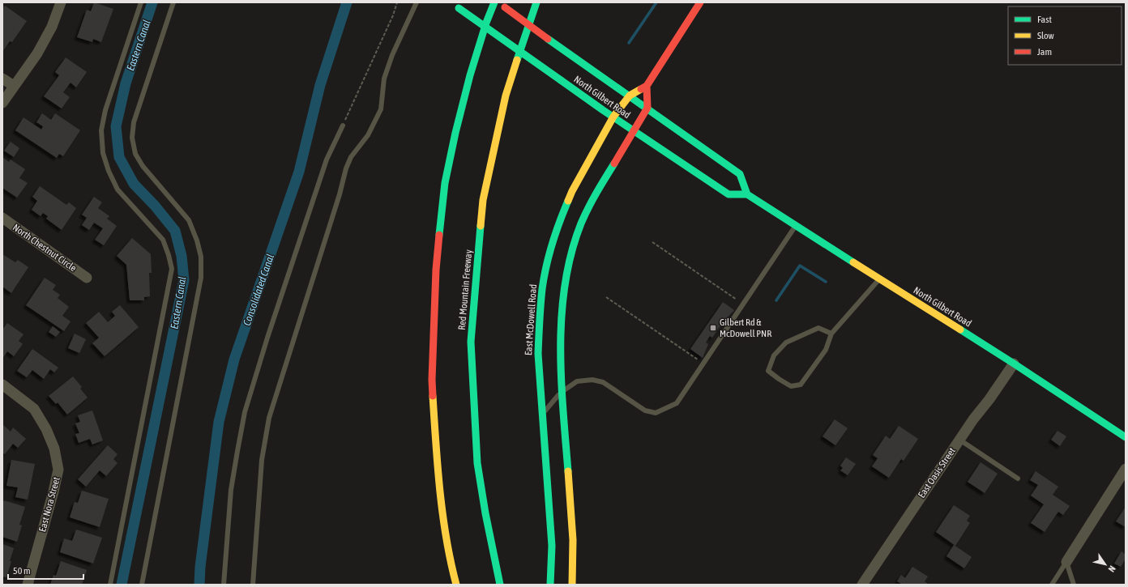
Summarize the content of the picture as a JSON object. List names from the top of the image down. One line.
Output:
{"streets":{"main road":["North Gilbert Road","Red Mountain Freeway","East McDowell Road"],"street":["North Chestnut Circle","East Oasis Street","East Nora Street"]},"crossings":[["North Gilbert Road","East McDowell Road"],["North Gilbert Road","East Oasis Street"]],"water":["Eastern Canal","Consolidated Canal"],"places":{"transit":["Gilbert Rd & McDowell PNR"]},"legend":["Fast","Slow","Jam"],"scale_bar":"50 m","north":"bottom right"}
